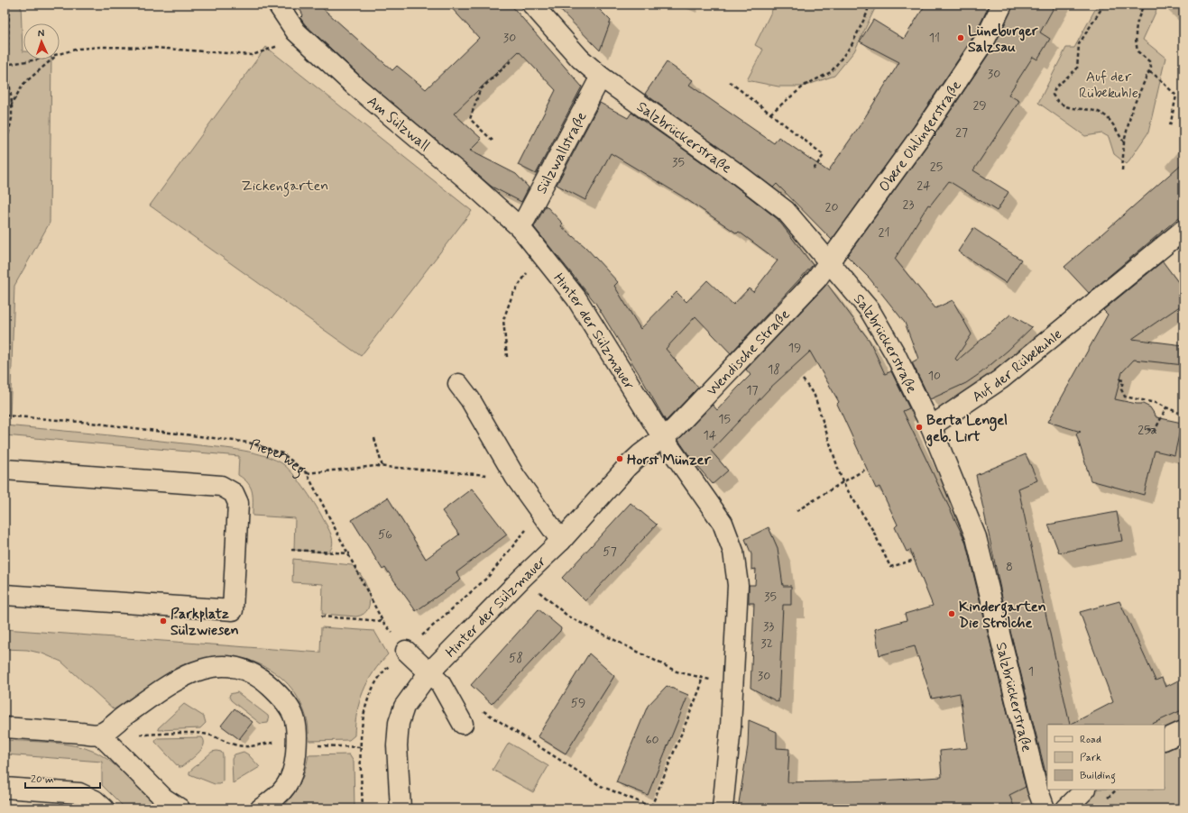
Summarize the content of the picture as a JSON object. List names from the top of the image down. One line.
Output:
{"streets":{"street":["Am Sülzwall","Obere Ohlingerstraße","Salzbrückerstraße","Sülzwallstraße","Hinter der Sülzmauer","Wendische Straße","Auf der Rübekuhle"],"path":["Pieperweg"]},"crossings":[["Am Sülzwall","Sülzwallstraße"],["Am Sülzwall","Hinter der Sülzmauer"],["Obere Ohlingerstraße","Salzbrückerstraße"],["Obere Ohlingerstraße","Wendische Straße"],["Salzbrückerstraße","Sülzwallstraße"],["Salzbrückerstraße","Wendische Straße"],["Salzbrückerstraße","Auf der Rübekuhle"],["Sülzwallstraße","Hinter der Sülzmauer"],["Hinter der Sülzmauer","Wendische Straße"]],"parks":["Auf der Rübekuhle","Zickengarten"],"places":["Lüneburger Salzsau","Berta Lengel geb. Lirt","Horst Münzer","Kindergarten Die Strolche","Parkplatz Sülzwiesen"],"house_numbers":["30","11","30","29","27","35","25","24","23","20","21","19","18","10","17","15","25a","14","56","57","8","35","33","32","58","1","30","59","60"],"legend":["Road","Park","Building"],"scale_bar":"20 m","north":"top"}
